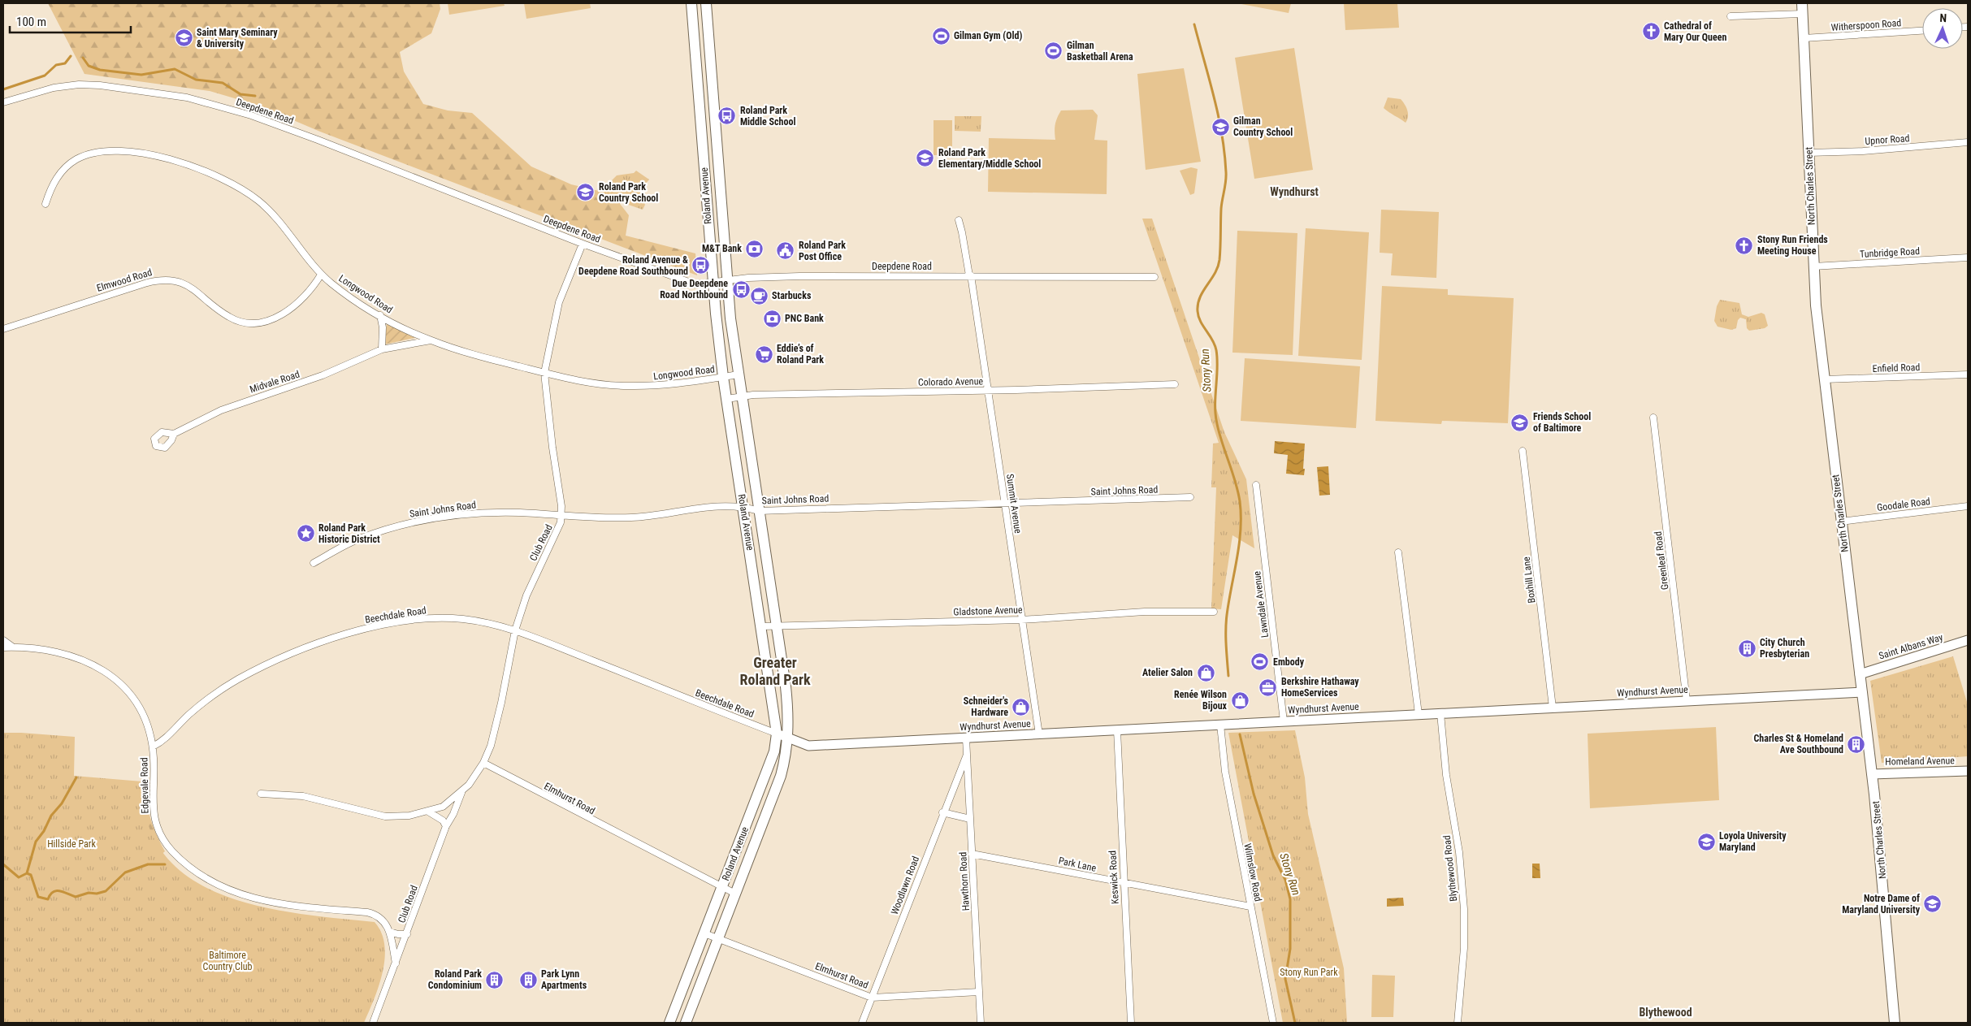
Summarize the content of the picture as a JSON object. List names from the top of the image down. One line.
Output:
{"streets":{"main road":["North Charles Street","Roland Avenue"],"street":["Witherspoon Road","Deepdene Road","Upnor Road","Tunbridge Road","Elmwood Road","Longwood Road","Enfield Road","Midvale Road","Colorado Avenue","Saint Johns Road","Summit Avenue","Goodale Road","Club Road","Greenleaf Road","Boxhill Lane","Lawndale Avenue","Gladstone Avenue","Beechdale Road","Saint Albans Way","Wyndhurst Avenue","Homeland Avenue","Edgevale Road","Elmhurst Road","Park Lane","Blythewood Road","Wilmslow Road","Keswick Road","Hawthorn Road","Woodlawn Road"]},"crossings":[["Witherspoon Road","North Charles Street"],["Deepdene Road","Roland Avenue"],["Deepdene Road","Summit Avenue"],["Deepdene Road","Club Road"],["Upnor Road","North Charles Street"],["North Charles Street","Tunbridge Road"],["North Charles Street","Enfield Road"],["North Charles Street","Goodale Road"],["North Charles Street","Saint Albans Way"],["North Charles Street","Wyndhurst Avenue"],["North Charles Street","Homeland Avenue"],["Roland Avenue","Longwood Road"],["Roland Avenue","Colorado Avenue"],["Roland Avenue","Saint Johns Road"],["Roland Avenue","Gladstone Avenue"],["Roland Avenue","Beechdale Road"],["Roland Avenue","Wyndhurst Avenue"],["Roland Avenue","Elmhurst Road"],["Elmwood Road","Longwood Road"],["Longwood Road","Midvale Road"],["Longwood Road","Club Road"],["Colorado Avenue","Summit Avenue"],["Saint Johns Road","Summit Avenue"],["Saint Johns Road","Club Road"],["Summit Avenue","Gladstone Avenue"],["Summit Avenue","Wyndhurst Avenue"],["Club Road","Beechdale Road"],["Club Road","Edgevale Road"],["Club Road","Elmhurst Road"],["Greenleaf Road","Wyndhurst Avenue"],["Boxhill Lane","Wyndhurst Avenue"],["Lawndale Avenue","Wyndhurst Avenue"],["Beechdale Road","Wyndhurst Avenue"],["Beechdale Road","Edgevale Road"],["Wyndhurst Avenue","Blythewood Road"],["Wyndhurst Avenue","Wilmslow Road"],["Wyndhurst Avenue","Keswick Road"],["Wyndhurst Avenue","Hawthorn Road"],["Elmhurst Road","Hawthorn Road"],["Elmhurst Road","Woodlawn Road"],["Park Lane","Wilmslow Road"],["Park Lane","Keswick Road"],["Park Lane","Hawthorn Road"],["Hawthorn Road","Woodlawn Road"]],"districts":["Wyndhurst","Greater Roland Park","Blythewood"],"water":["Stony Run"],"parks":["Hillside Park","Baltimore Country Club","Stony Run Park"],"places":{"church":["Cathedral of Mary Our Queen","Stony Run Friends Meeting House"],"sports":["Gilman Gym (Old)","Gilman Basketball Arena","Embody"],"school or university":["Saint Mary Seminary & University","Gilman Country School","Roland Park Elementary/Middle School","Roland Park Country School","Friends School of Baltimore","Loyola University Maryland","Notre Dame of Maryland University"],"bus stop":["Roland Park Middle School","Roland Avenue & Deepdene Road Southbound","Due Deepdene Road Northbound"],"bank":["M&T Bank","PNC Bank"],"public building":["Roland Park Post Office"],"cafe":["Starbucks"],"supermarket":["Eddie’s of Roland Park"],"place":["Roland Park Historic District"],"building":["City Church Presbyterian","Charles St & Homeland Ave Southbound","Roland Park Condominium","Park Lynn Apartments"],"shop":["Atelier Salon","Renée Wilson Bijoux","Schneider's Hardware"],"office":["Berkshire Hathaway HomeServices"]},"scale_bar":"100 m","north":"top"}
